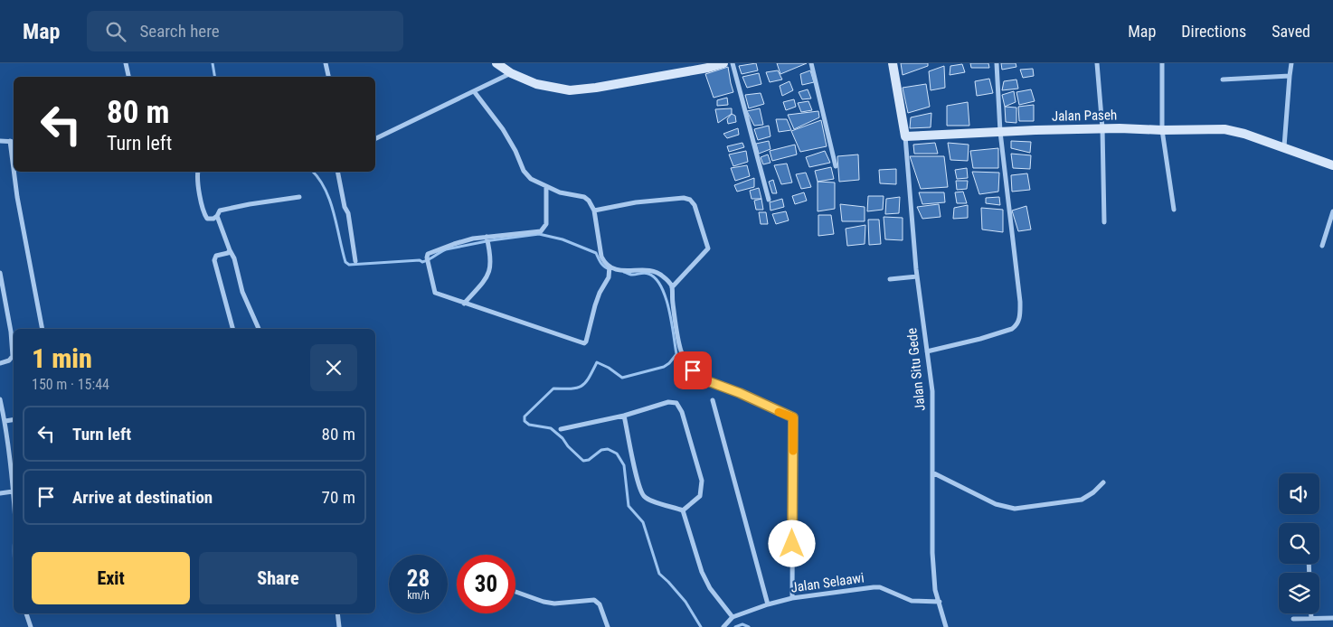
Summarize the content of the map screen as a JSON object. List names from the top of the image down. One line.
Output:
{"streets":{"street":["Jalan Paseh","Jalan Situ Gede","Jalan Selaawi"]},"crossings":[["Jalan Paseh","Jalan Situ Gede"],["Jalan Situ Gede","Jalan Selaawi"]],"page":{"header":"Map","search":"Search here","nav":["Map","Directions","Saved"],"turn":["80 m","Turn left"],"heading":["1 min","150 m · 15:44"],"list":[{"name":"Turn left","value":"80 m"},{"name":"Arrive at destination","value":"70 m"}],"buttons":["Exit","Share"],"speed":"28 km/h","limit":"30"}}
